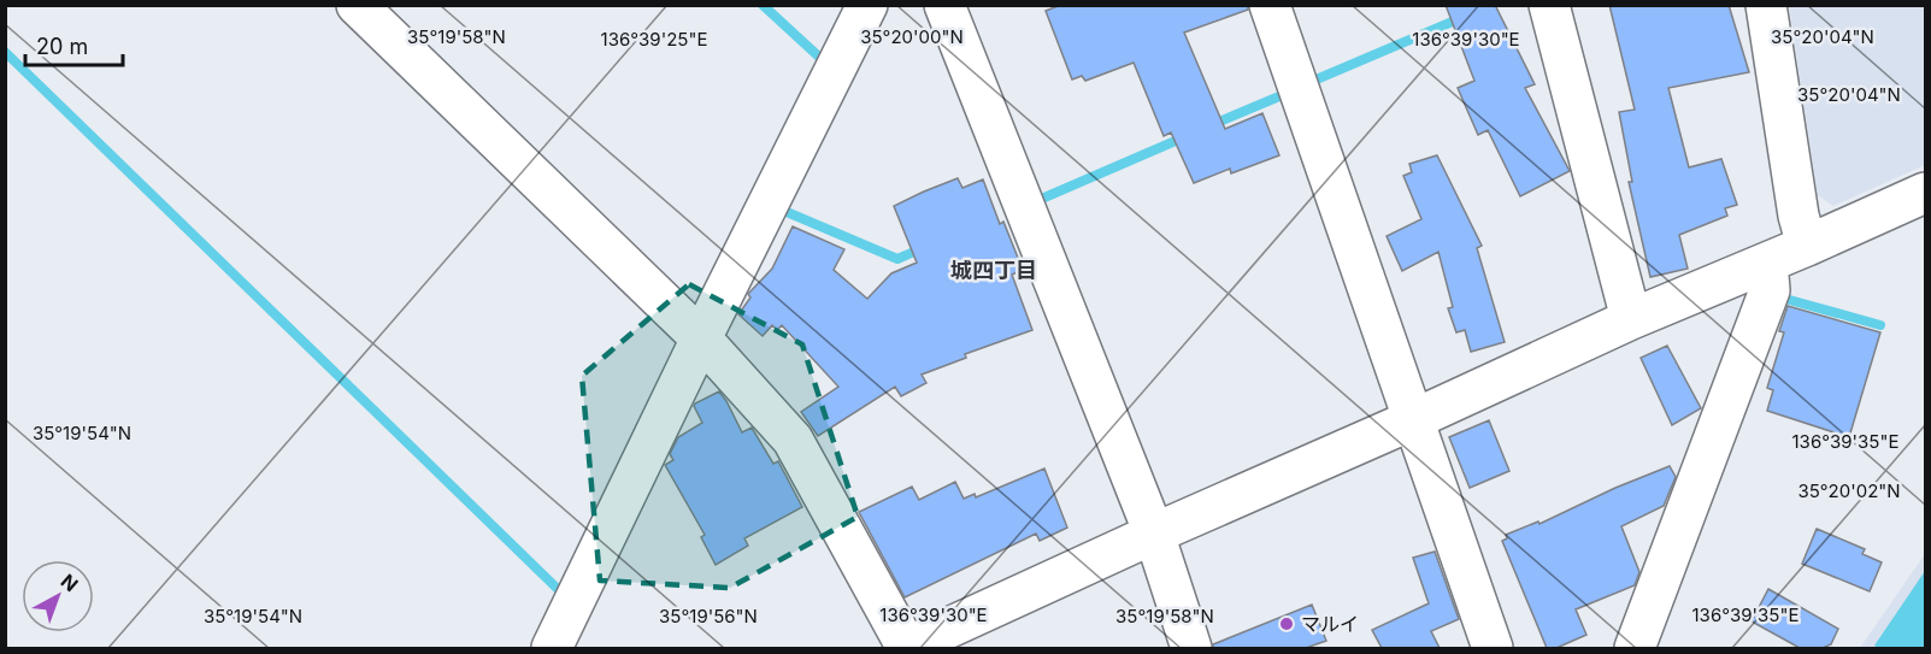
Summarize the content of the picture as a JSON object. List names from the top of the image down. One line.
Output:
{"districts":["城四丁目"],"places":["マルイ"],"scale_bar":"20 m","north":"top right","coordinates":["35°19'58\"N","35°20'00\"N","35°20'04\"N","136°39'25\"E","136°39'30\"E","35°19'54\"N","136°39'35\"E","35°20'02\"N","35°19'56\"N"]}
